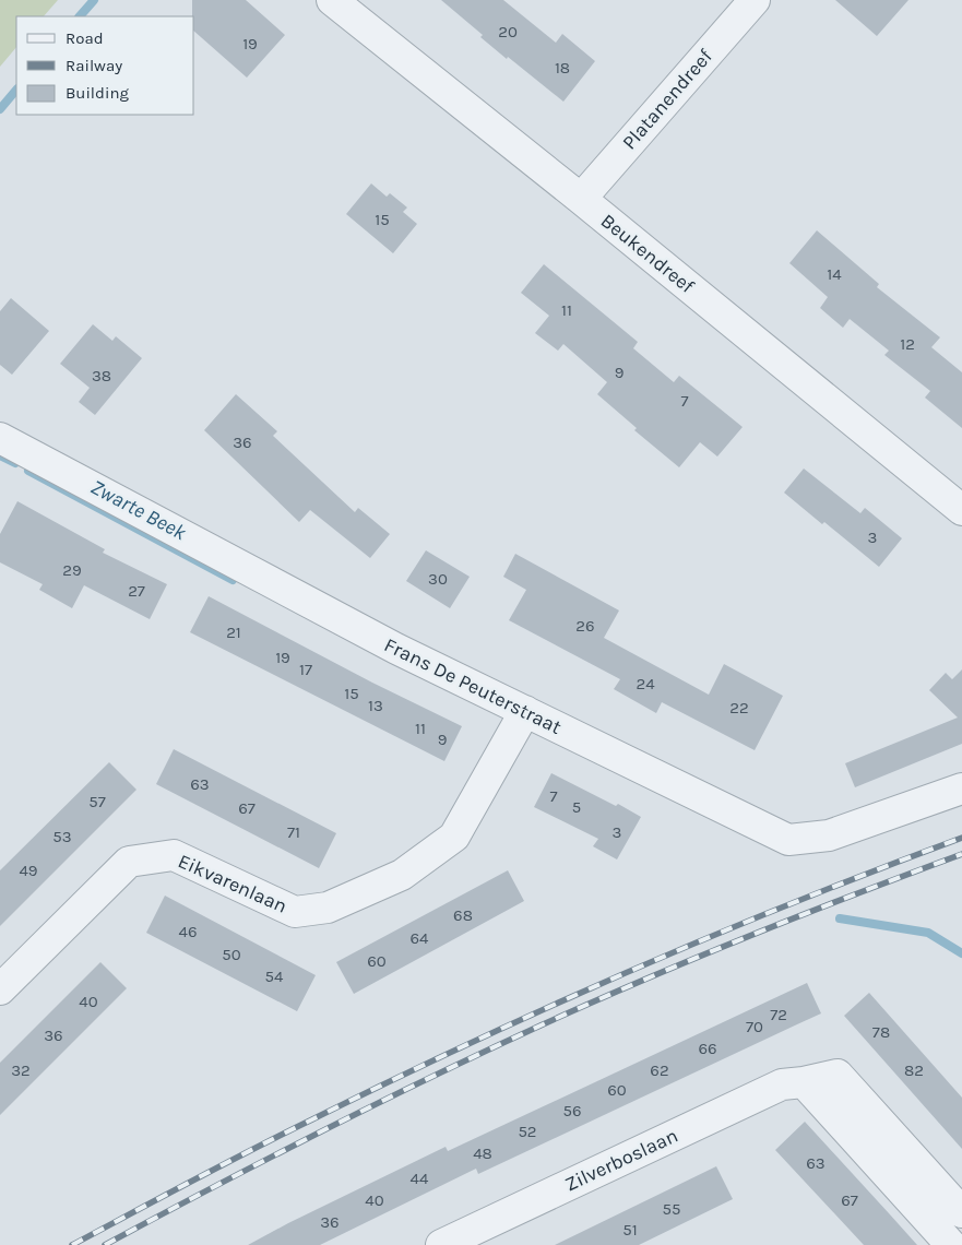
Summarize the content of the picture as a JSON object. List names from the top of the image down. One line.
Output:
{"streets":{"street":["Platanendreef","Beukendreef","Frans De Peuterstraat","Eikvarenlaan","Zilverboslaan"]},"crossings":[["Platanendreef","Beukendreef"],["Frans De Peuterstraat","Eikvarenlaan"]],"water":["Zwarte Beek"],"house_numbers":["20","19","18","15","14","11","12","9","38","7","36","3","29","30","27","26","21","19","17","24","15","13","22","11","9","63","7","57","5","67","71","3","53","49","68","46","64","50","60","54","40","72","70","78","36","66","32","62","82","60","56","52","48","63","44","40","67","55","36","51"],"legend":["Road","Railway","Building"]}
